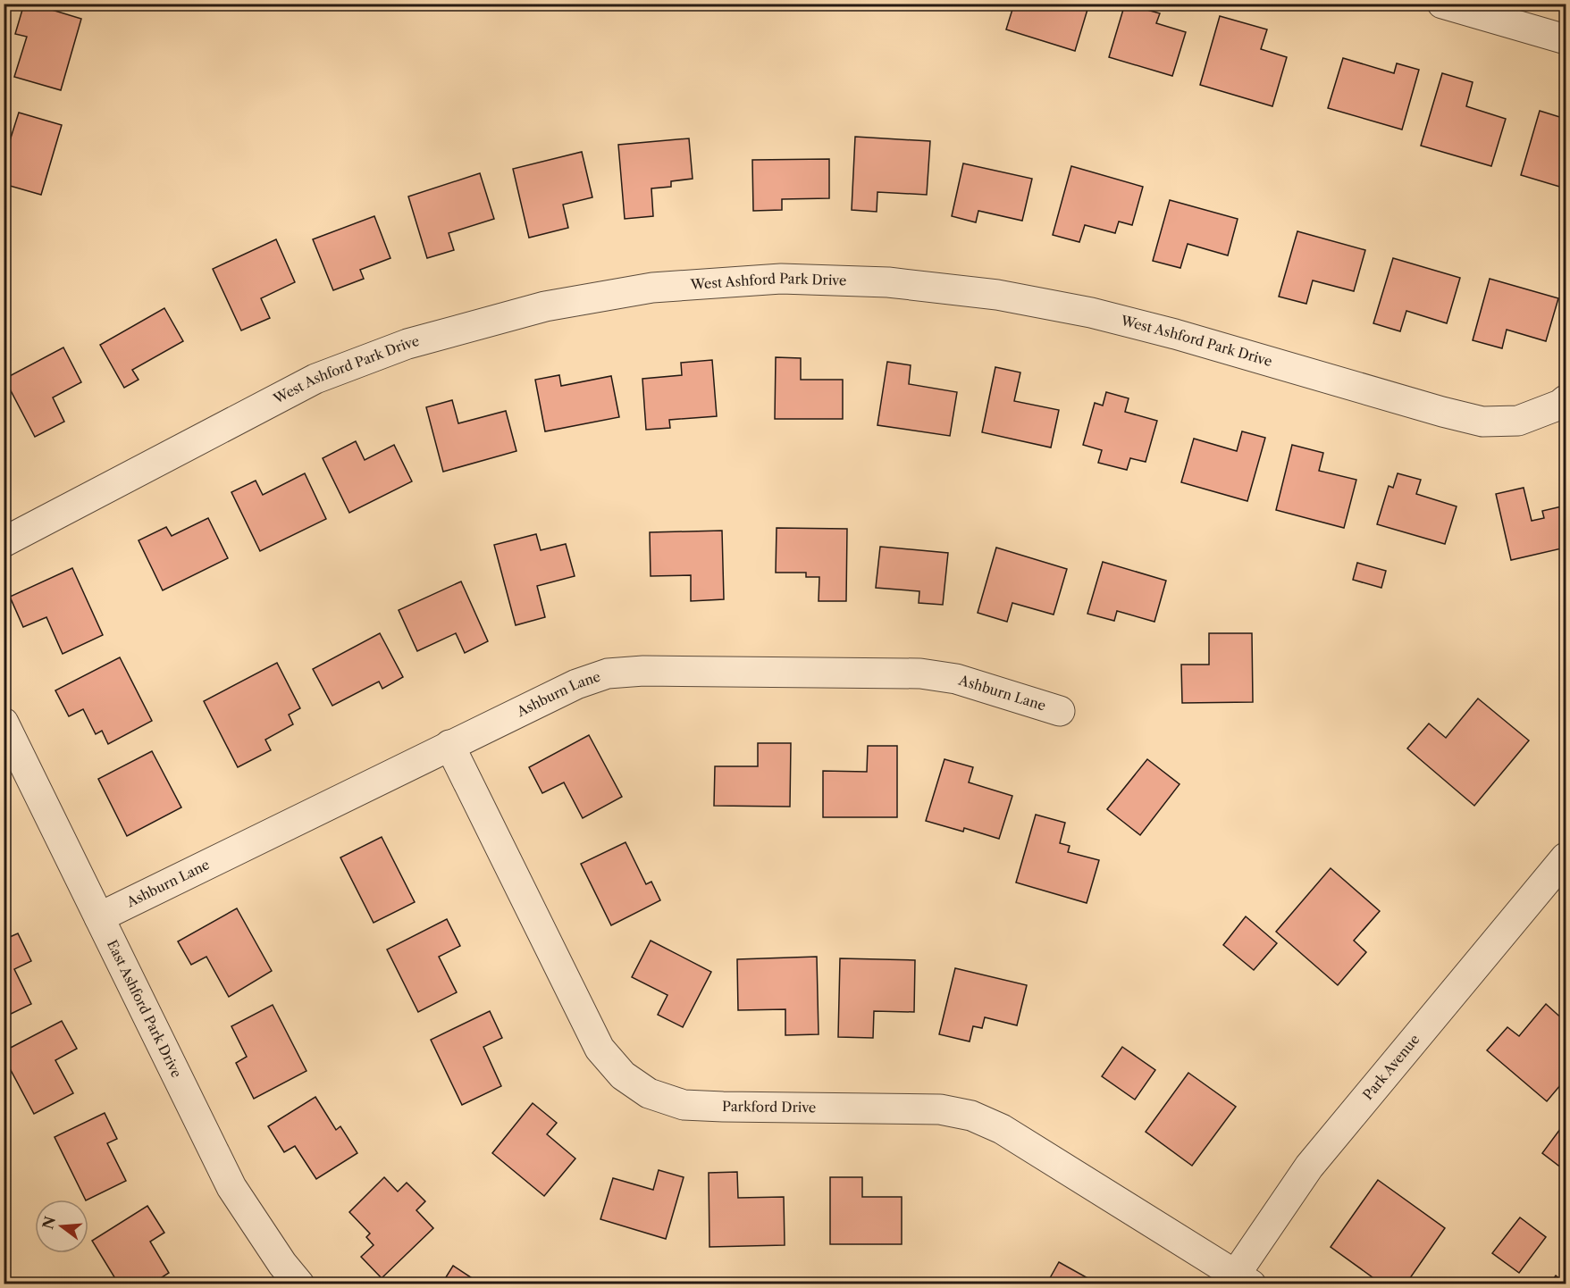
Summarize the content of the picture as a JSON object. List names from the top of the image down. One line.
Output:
{"streets":{"street":["West Ashford Park Drive","Ashburn Lane","East Ashford Park Drive","Park Avenue","Parkford Drive"]},"crossings":[["Ashburn Lane","East Ashford Park Drive"],["Ashburn Lane","Parkford Drive"],["Park Avenue","Parkford Drive"]],"north":"left"}
